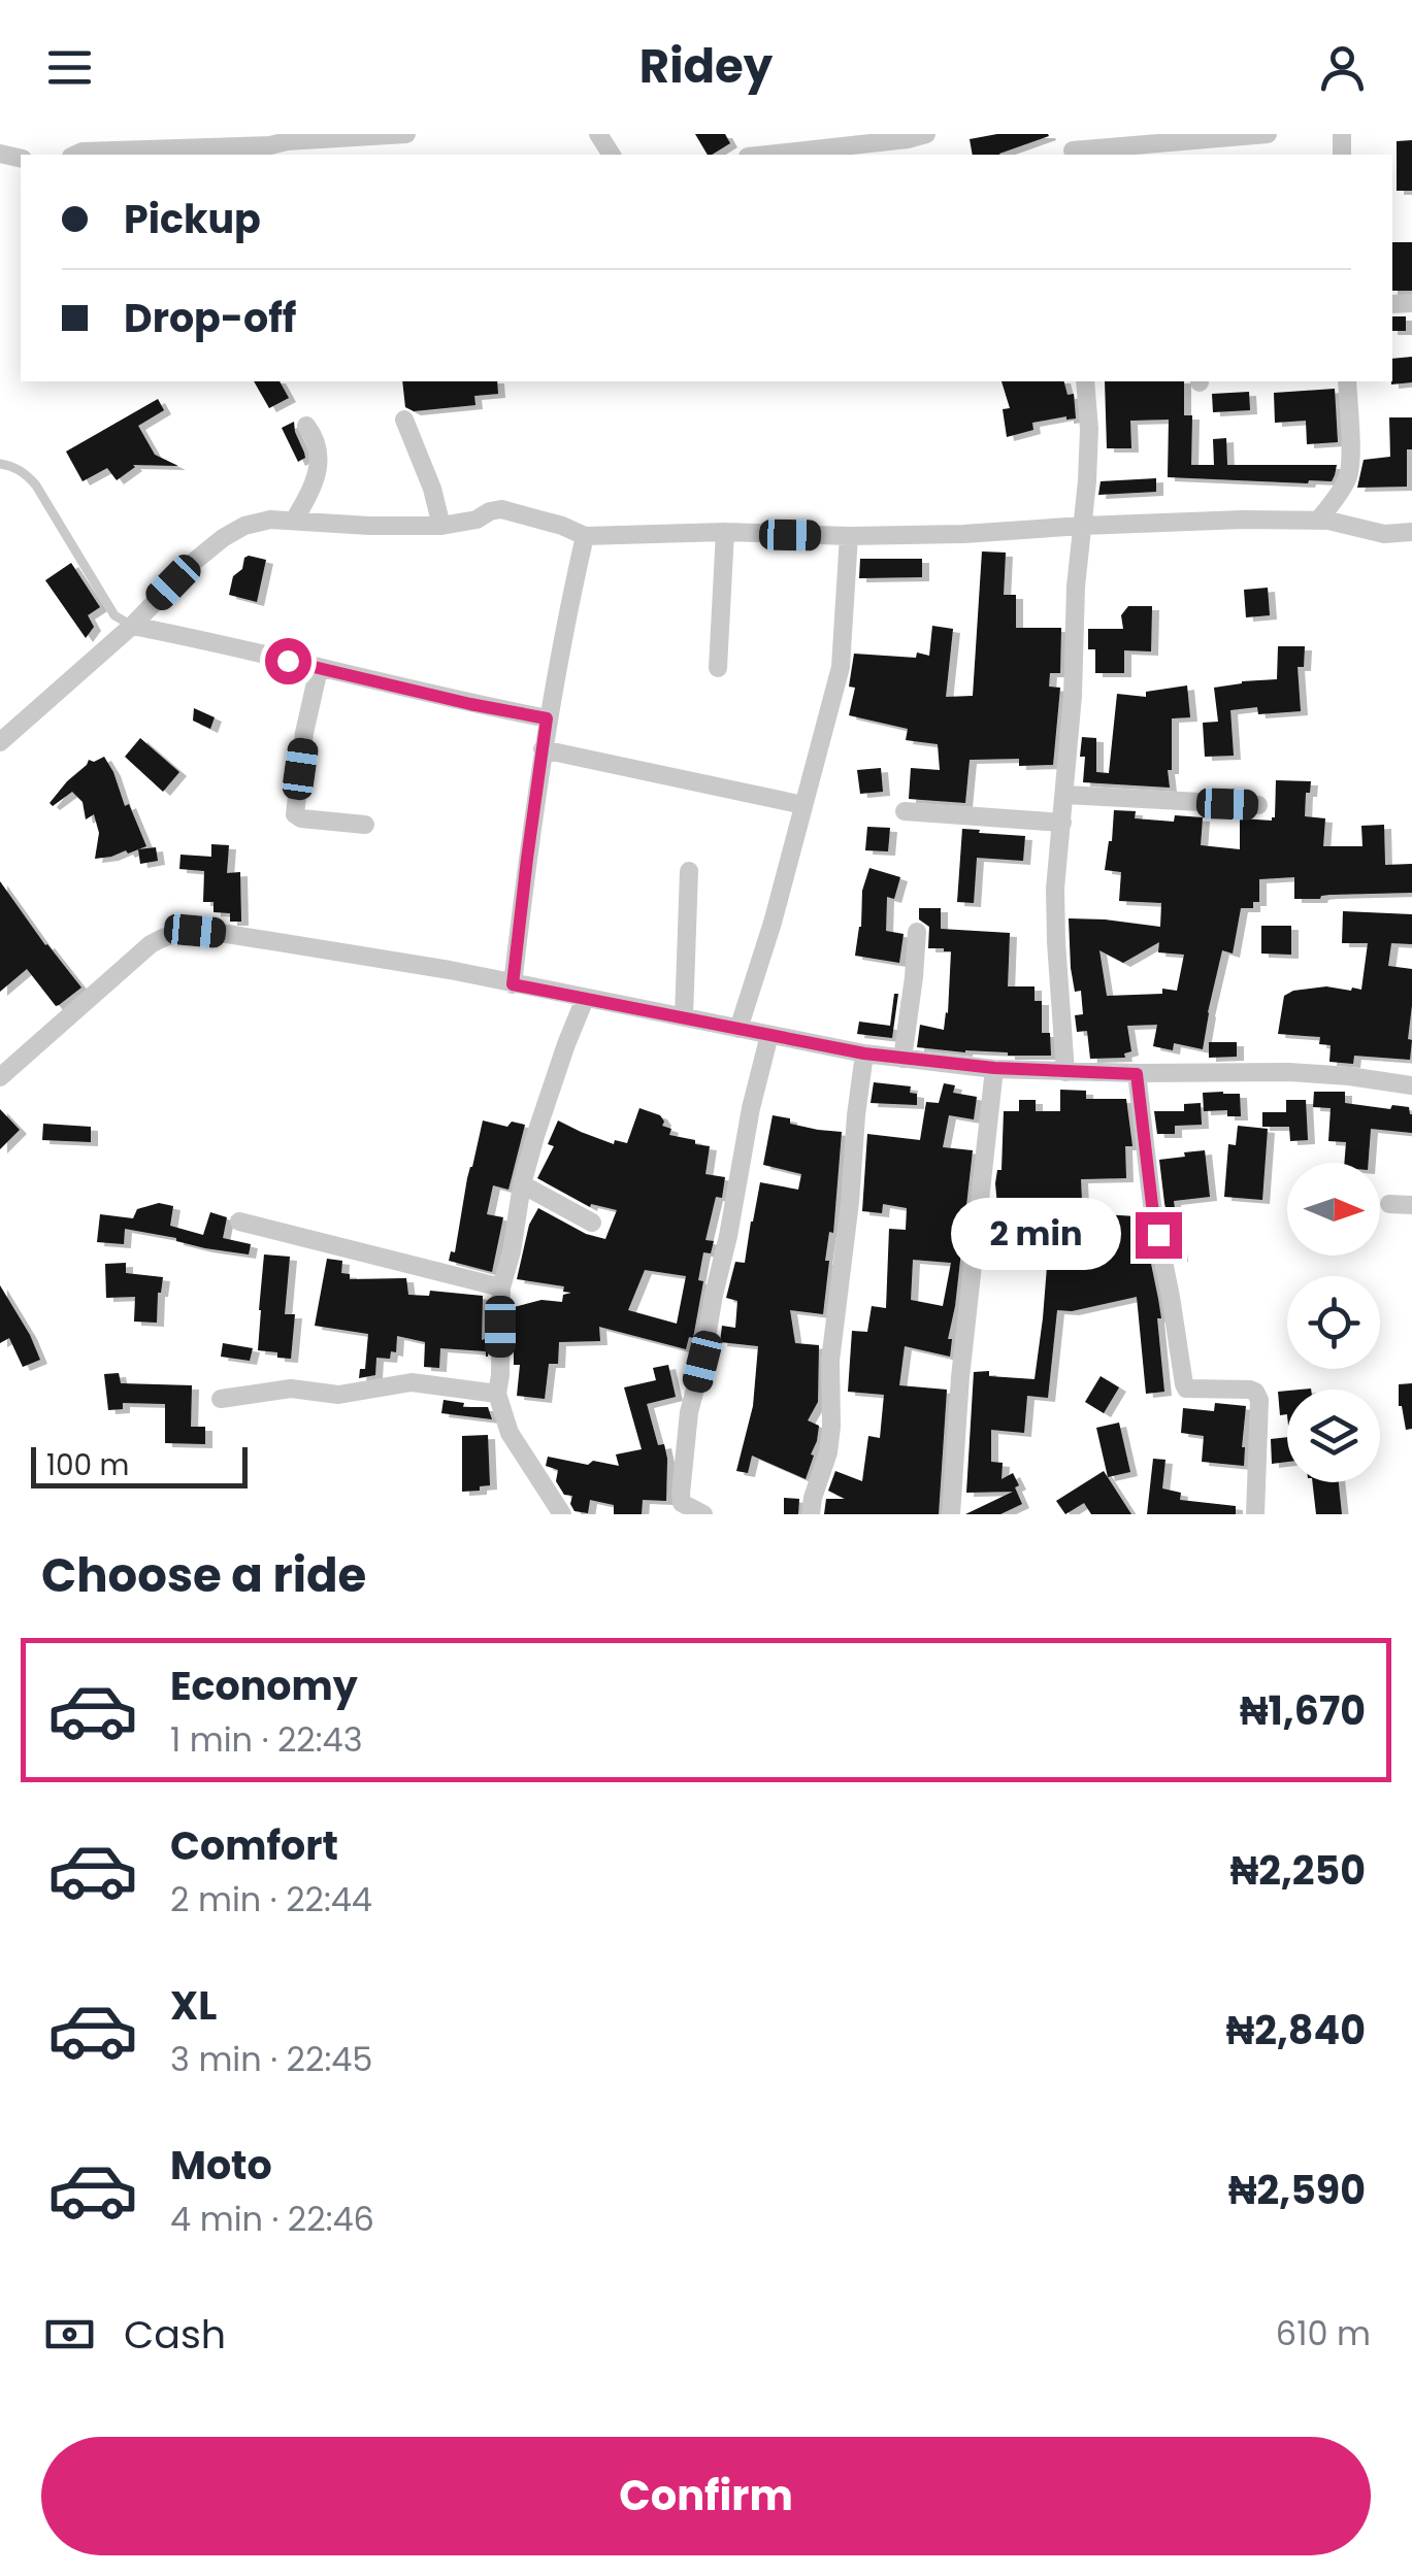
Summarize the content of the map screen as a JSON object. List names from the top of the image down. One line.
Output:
{"scale_bar":"100 m","north":"right","page":{"header":"Ridey","banner":["Pickup","Drop-off"],"bubble":"2 min","scale":"100 m","heading":"Choose a ride","list":[{"name":"Economy","note":"1 min · 22:43","value":"₦1,670"},{"name":"Comfort","note":"2 min · 22:44","value":"₦2,250"},{"name":"XL","note":"3 min · 22:45","value":"₦2,840"},{"name":"Moto","note":"4 min · 22:46","value":"₦2,590"}],"pay":["Cash","610 m"],"buttons":"Confirm"}}
